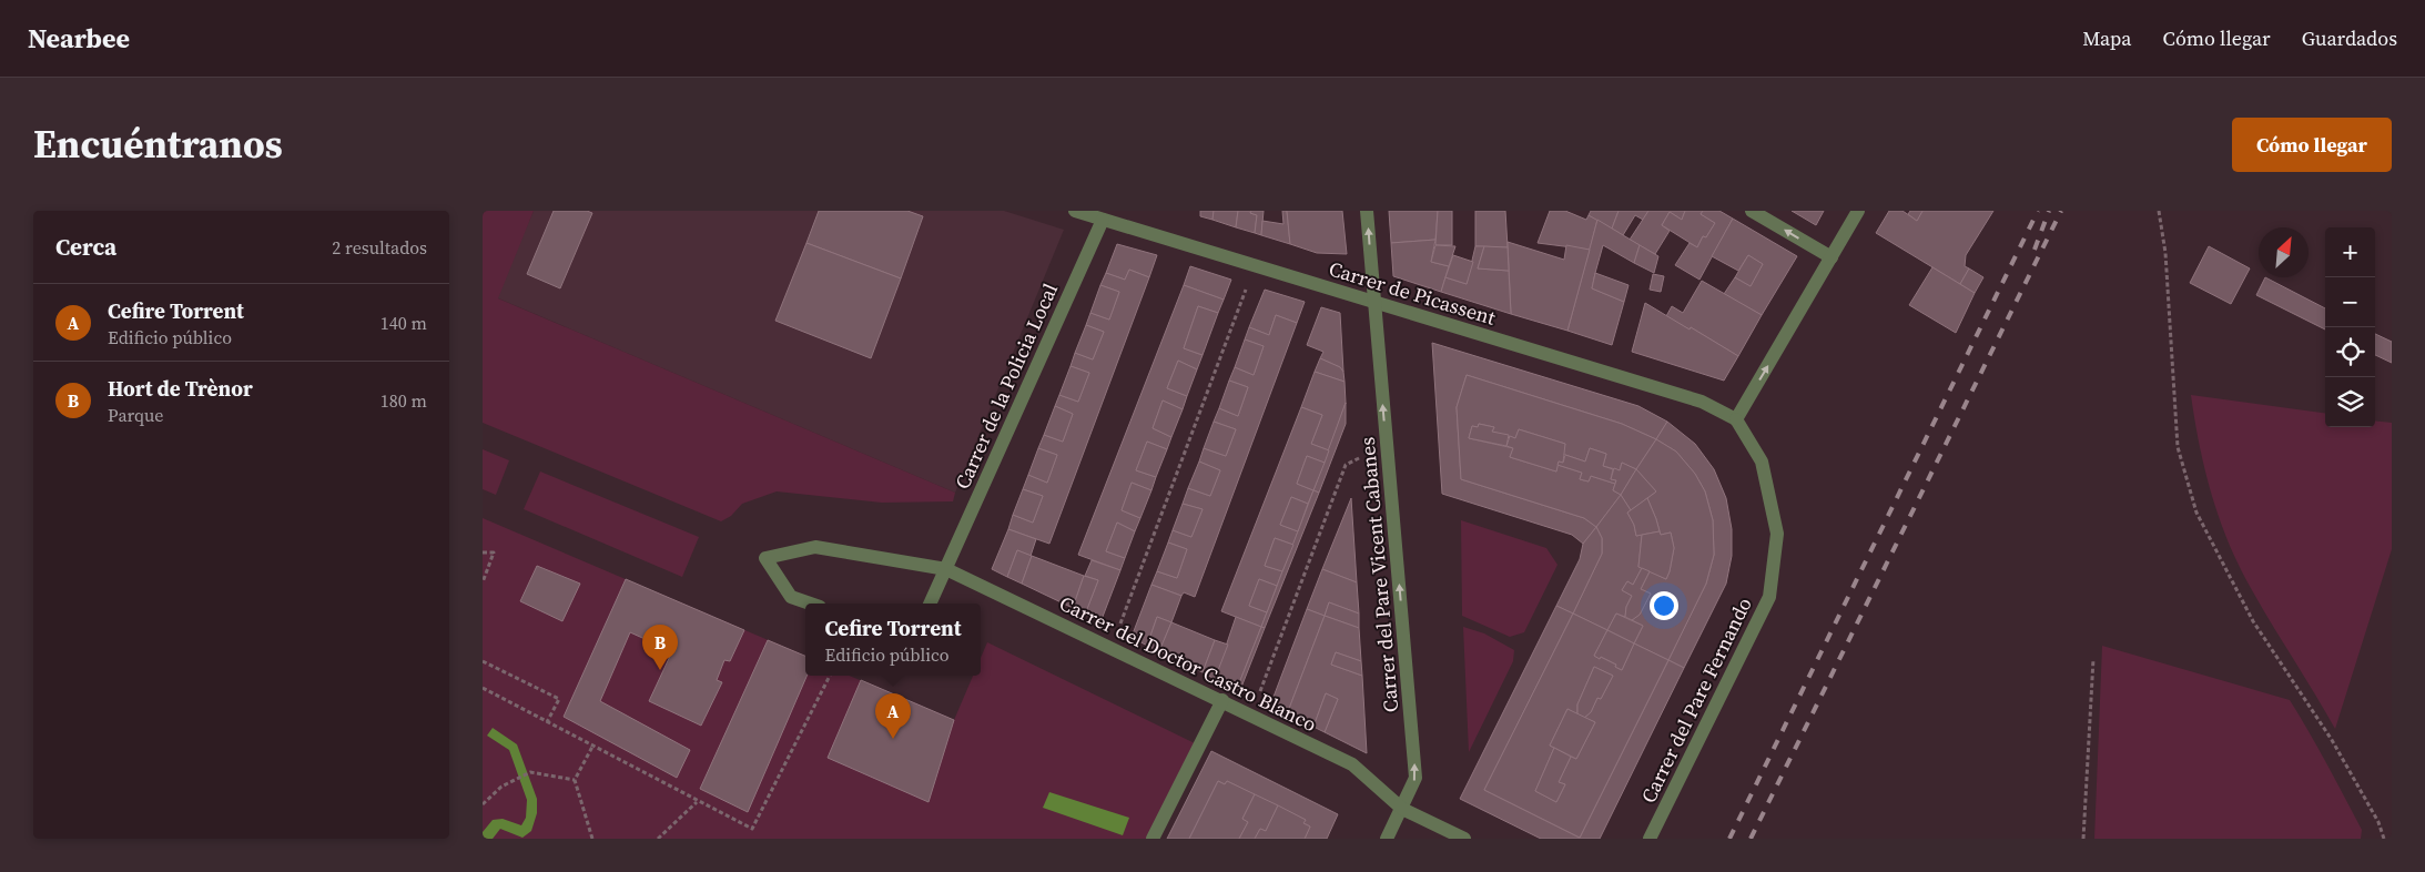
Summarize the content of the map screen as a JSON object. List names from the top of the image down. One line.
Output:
{"streets":{"street":["Carrer de Picassent","Carrer de la Policia Local","Carrer del Pare Vicent Cabanes","Carrer del Doctor Castro Blanco","Carrer del Pare Fernando"]},"crossings":[["Carrer de Picassent","Carrer de la Policia Local"],["Carrer de Picassent","Carrer del Pare Vicent Cabanes"],["Carrer de Picassent","Carrer del Pare Fernando"],["Carrer de la Policia Local","Carrer del Doctor Castro Blanco"],["Carrer del Pare Vicent Cabanes","Carrer del Doctor Castro Blanco"]],"one_way":["Carrer del Pare Vicent Cabanes"],"north":"top right","page":{"header":"Nearbee","nav":["Mapa","Cómo llegar","Guardados"],"title":"Encuéntranos","buttons":"Cómo llegar","heading":["Cerca","2 resultados"],"map_buttons":["+","−"],"list":[{"mark":"A","name":"Cefire Torrent","note":"Edificio público","value":"140 m"},{"mark":"B","name":"Hort de Trènor","note":"Parque","value":"180 m"}],"popup":["Cefire Torrent","Edificio público"],"pins":["B","A"]}}
